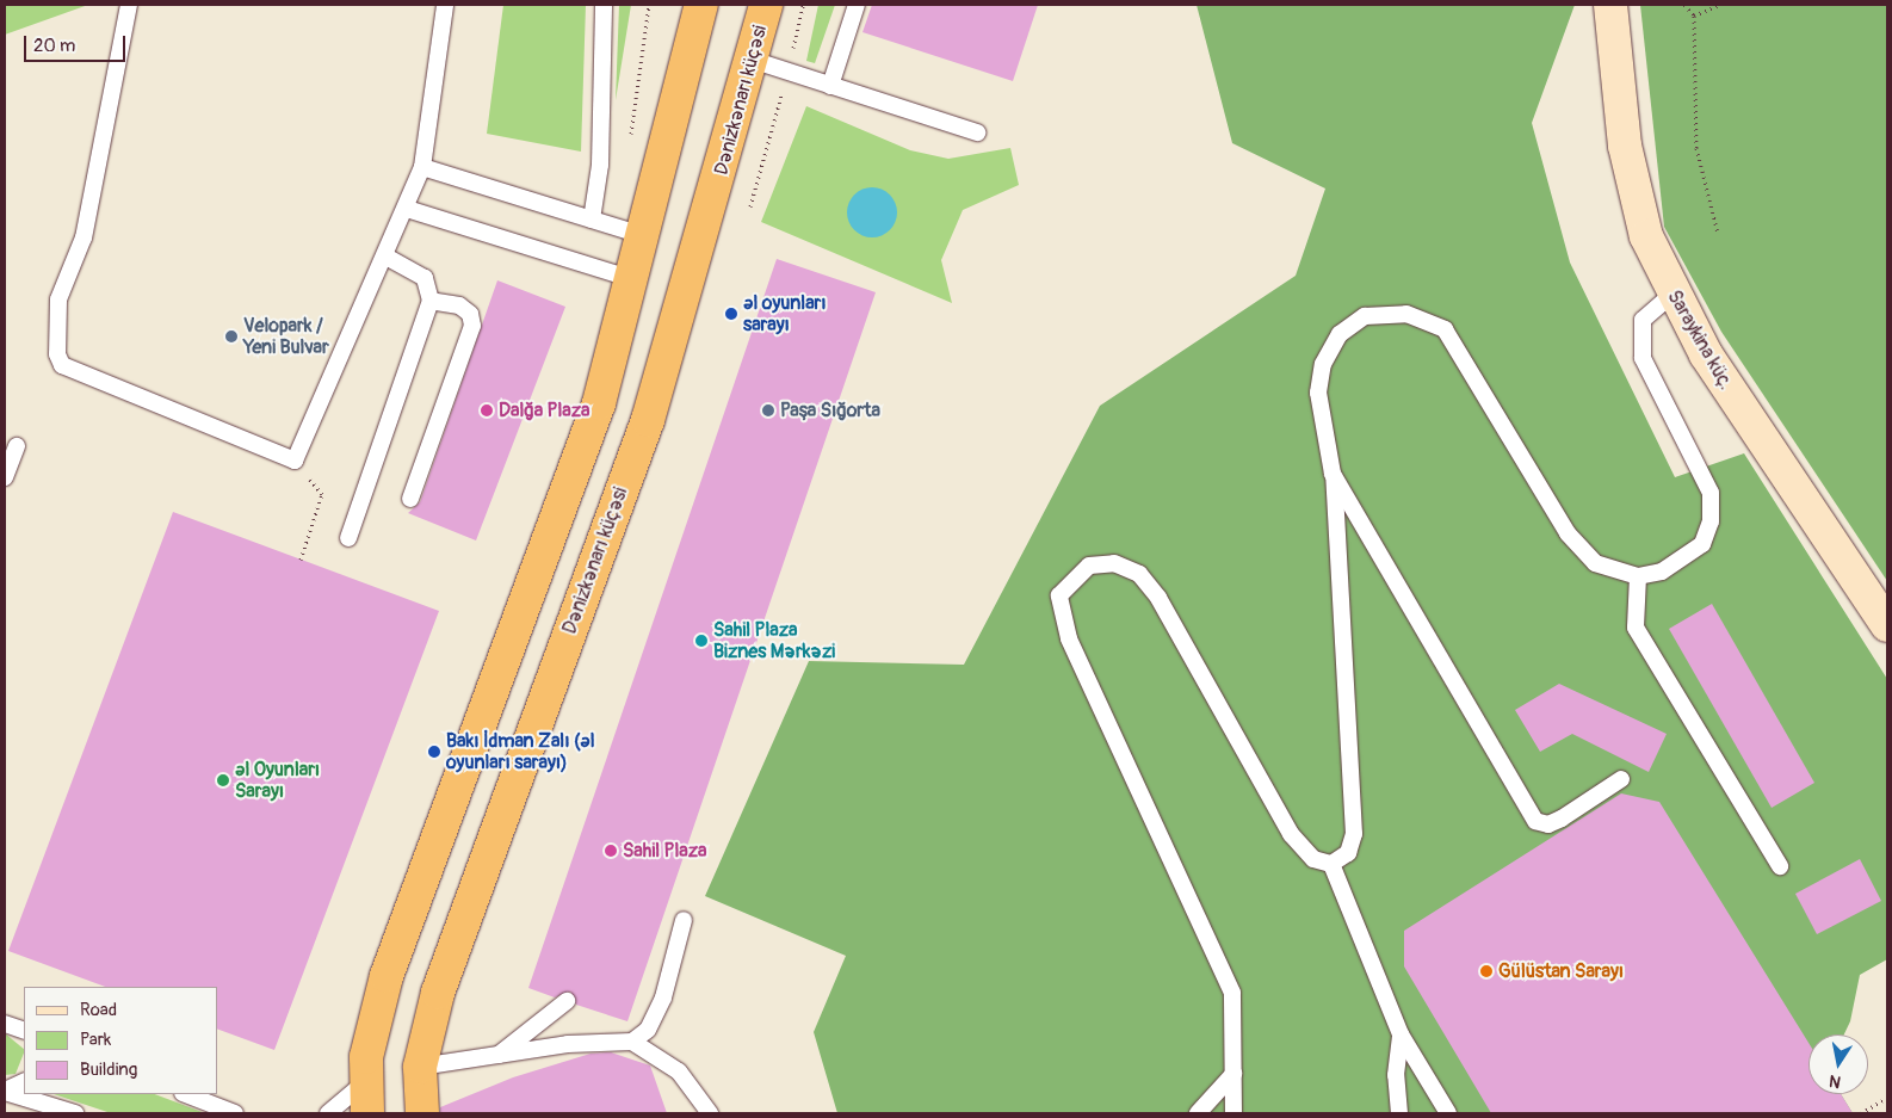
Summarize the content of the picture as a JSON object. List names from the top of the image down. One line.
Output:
{"streets":{"highway":["Dənizkənarı küçəsi"],"street":["Saraykina küç."]},"places":["Əl oyunları sarayı","Velopark / Yeni Bulvar","Dalğa Plaza","Paşa Sığorta","Sahil Plaza Biznes Mərkəzi","Bakı İdman Zalı (Əl oyunları sarayı)","Əl Oyunları Sarayı","Sahil Plaza","Gülüstan Sarayı"],"legend":["Road","Park","Building"],"scale_bar":"20 m","north":"bottom"}
